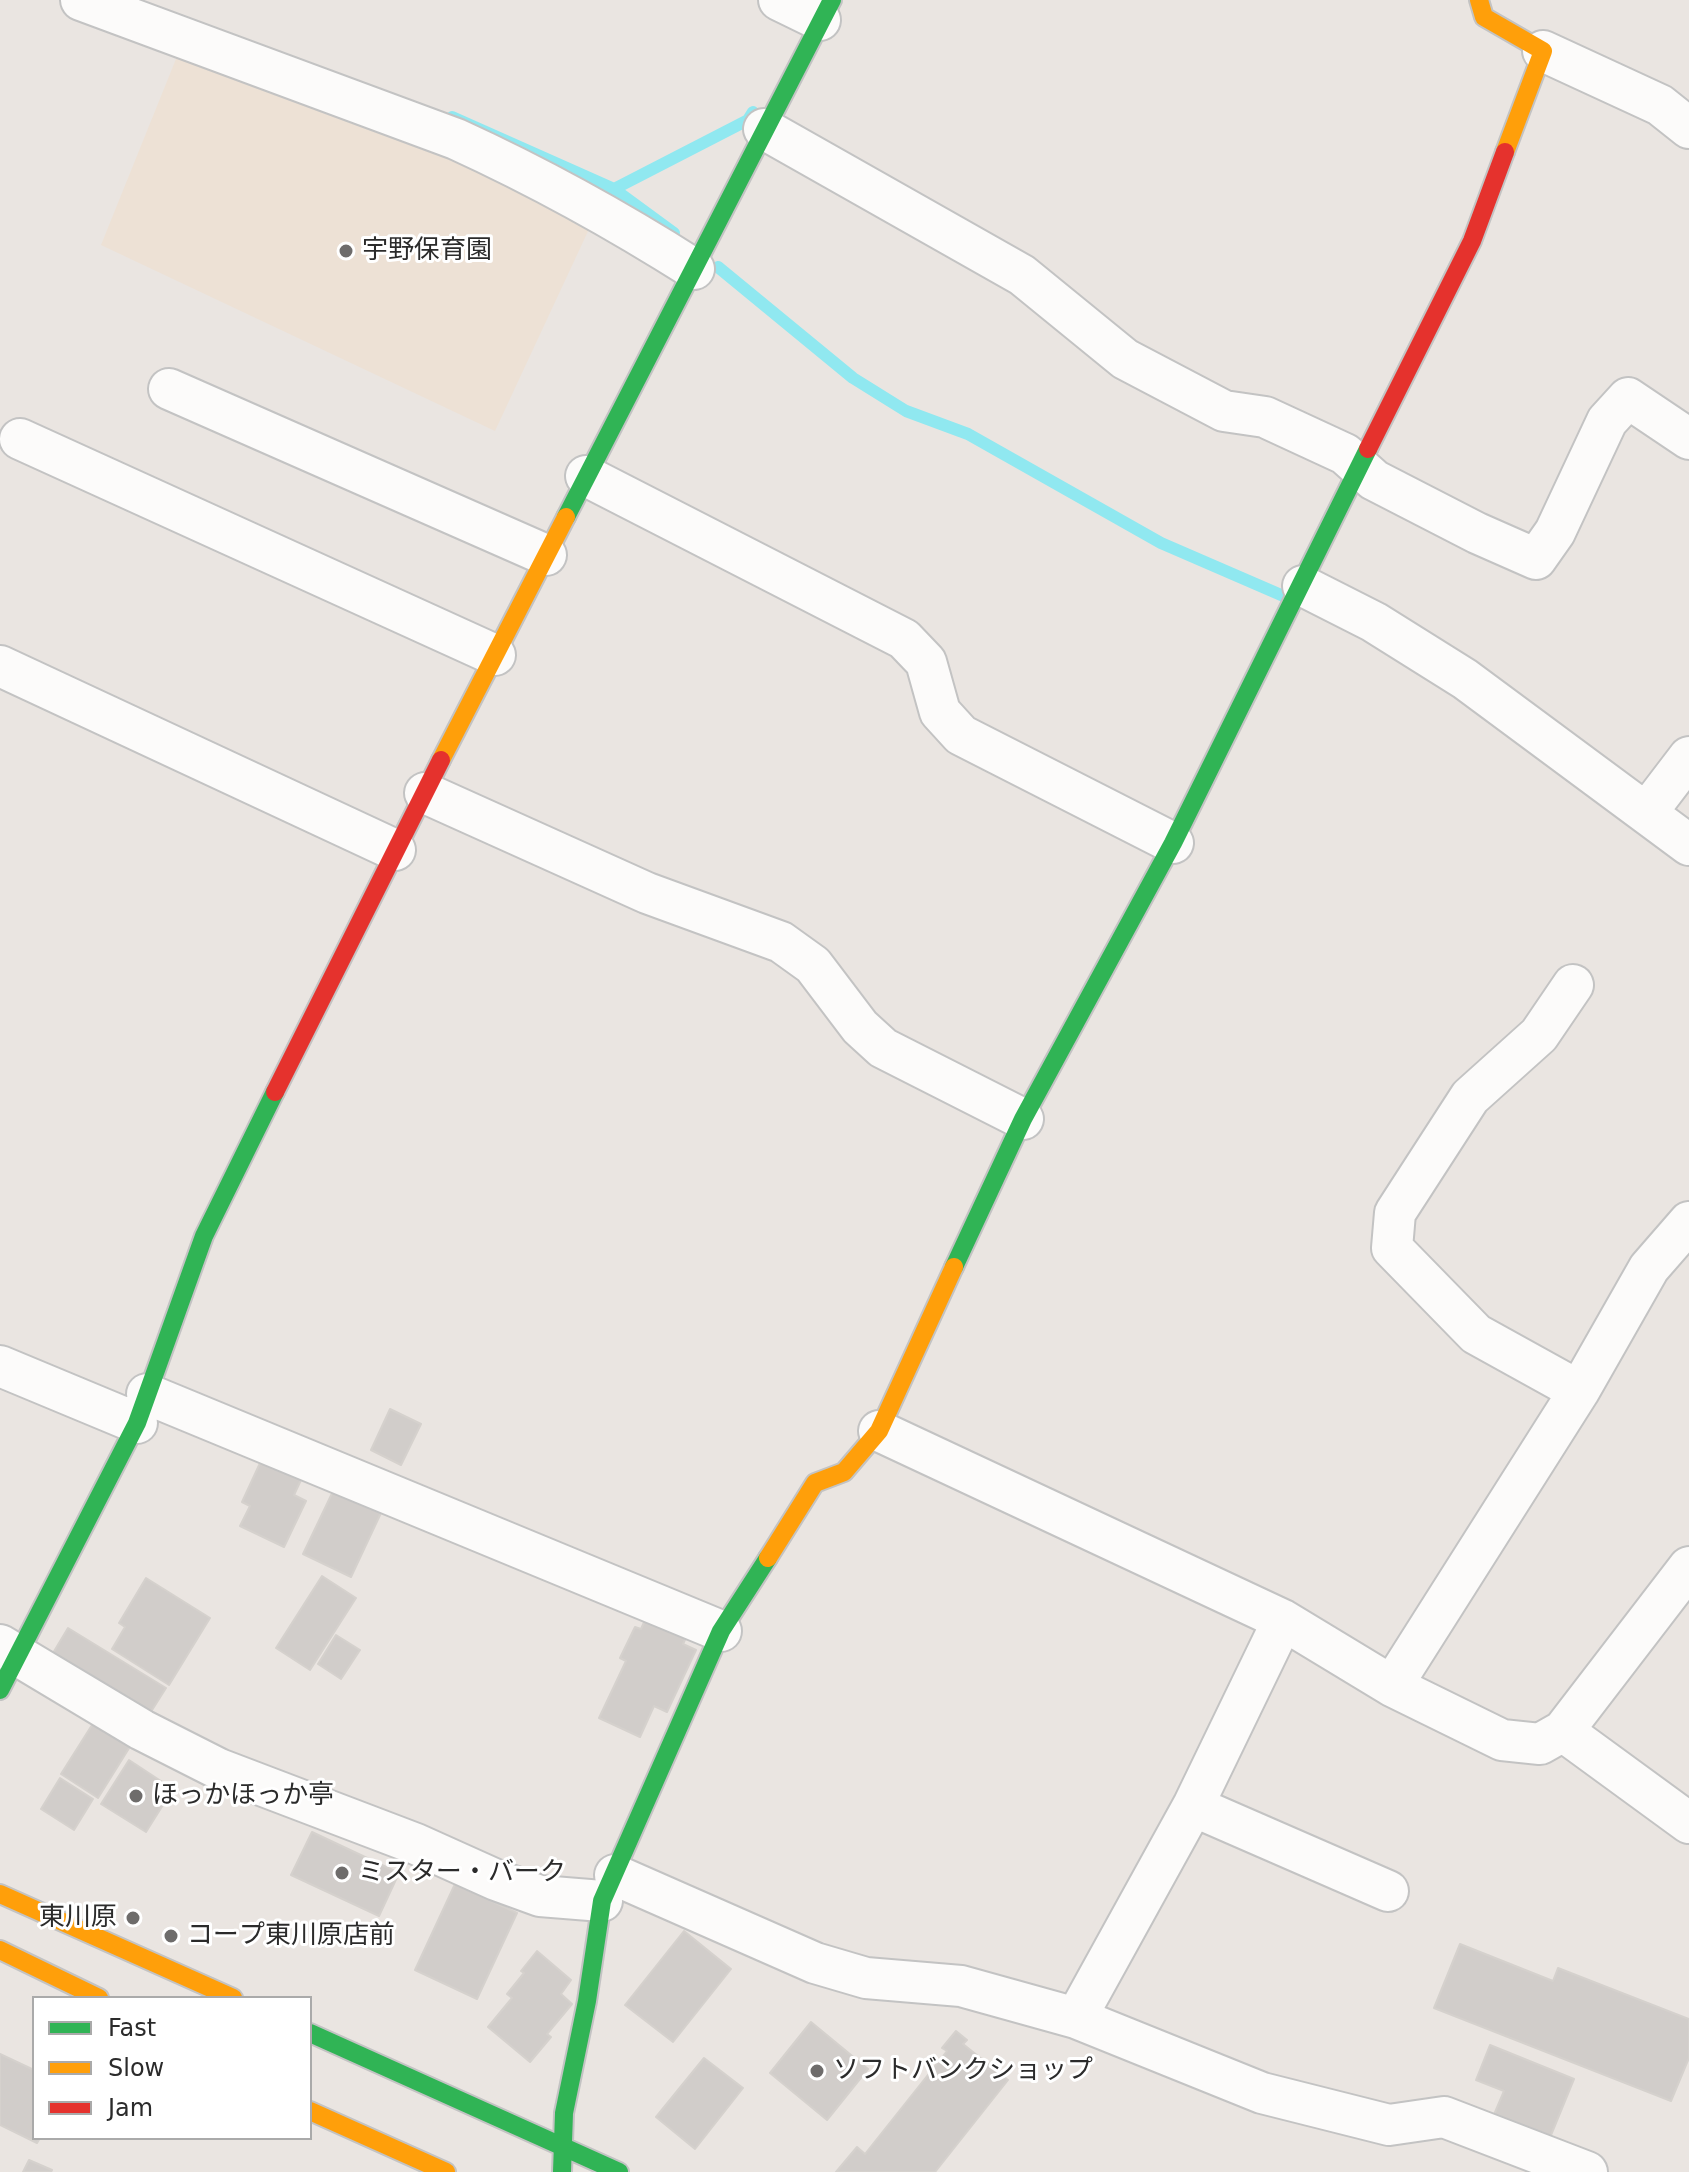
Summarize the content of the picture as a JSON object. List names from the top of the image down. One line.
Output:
{"places":["宇野保育園","ほっかほっか亭","ミスター・バーク","東川原","コープ東川原店前","ソフトバンクショップ"],"legend":["Fast","Slow","Jam"]}
